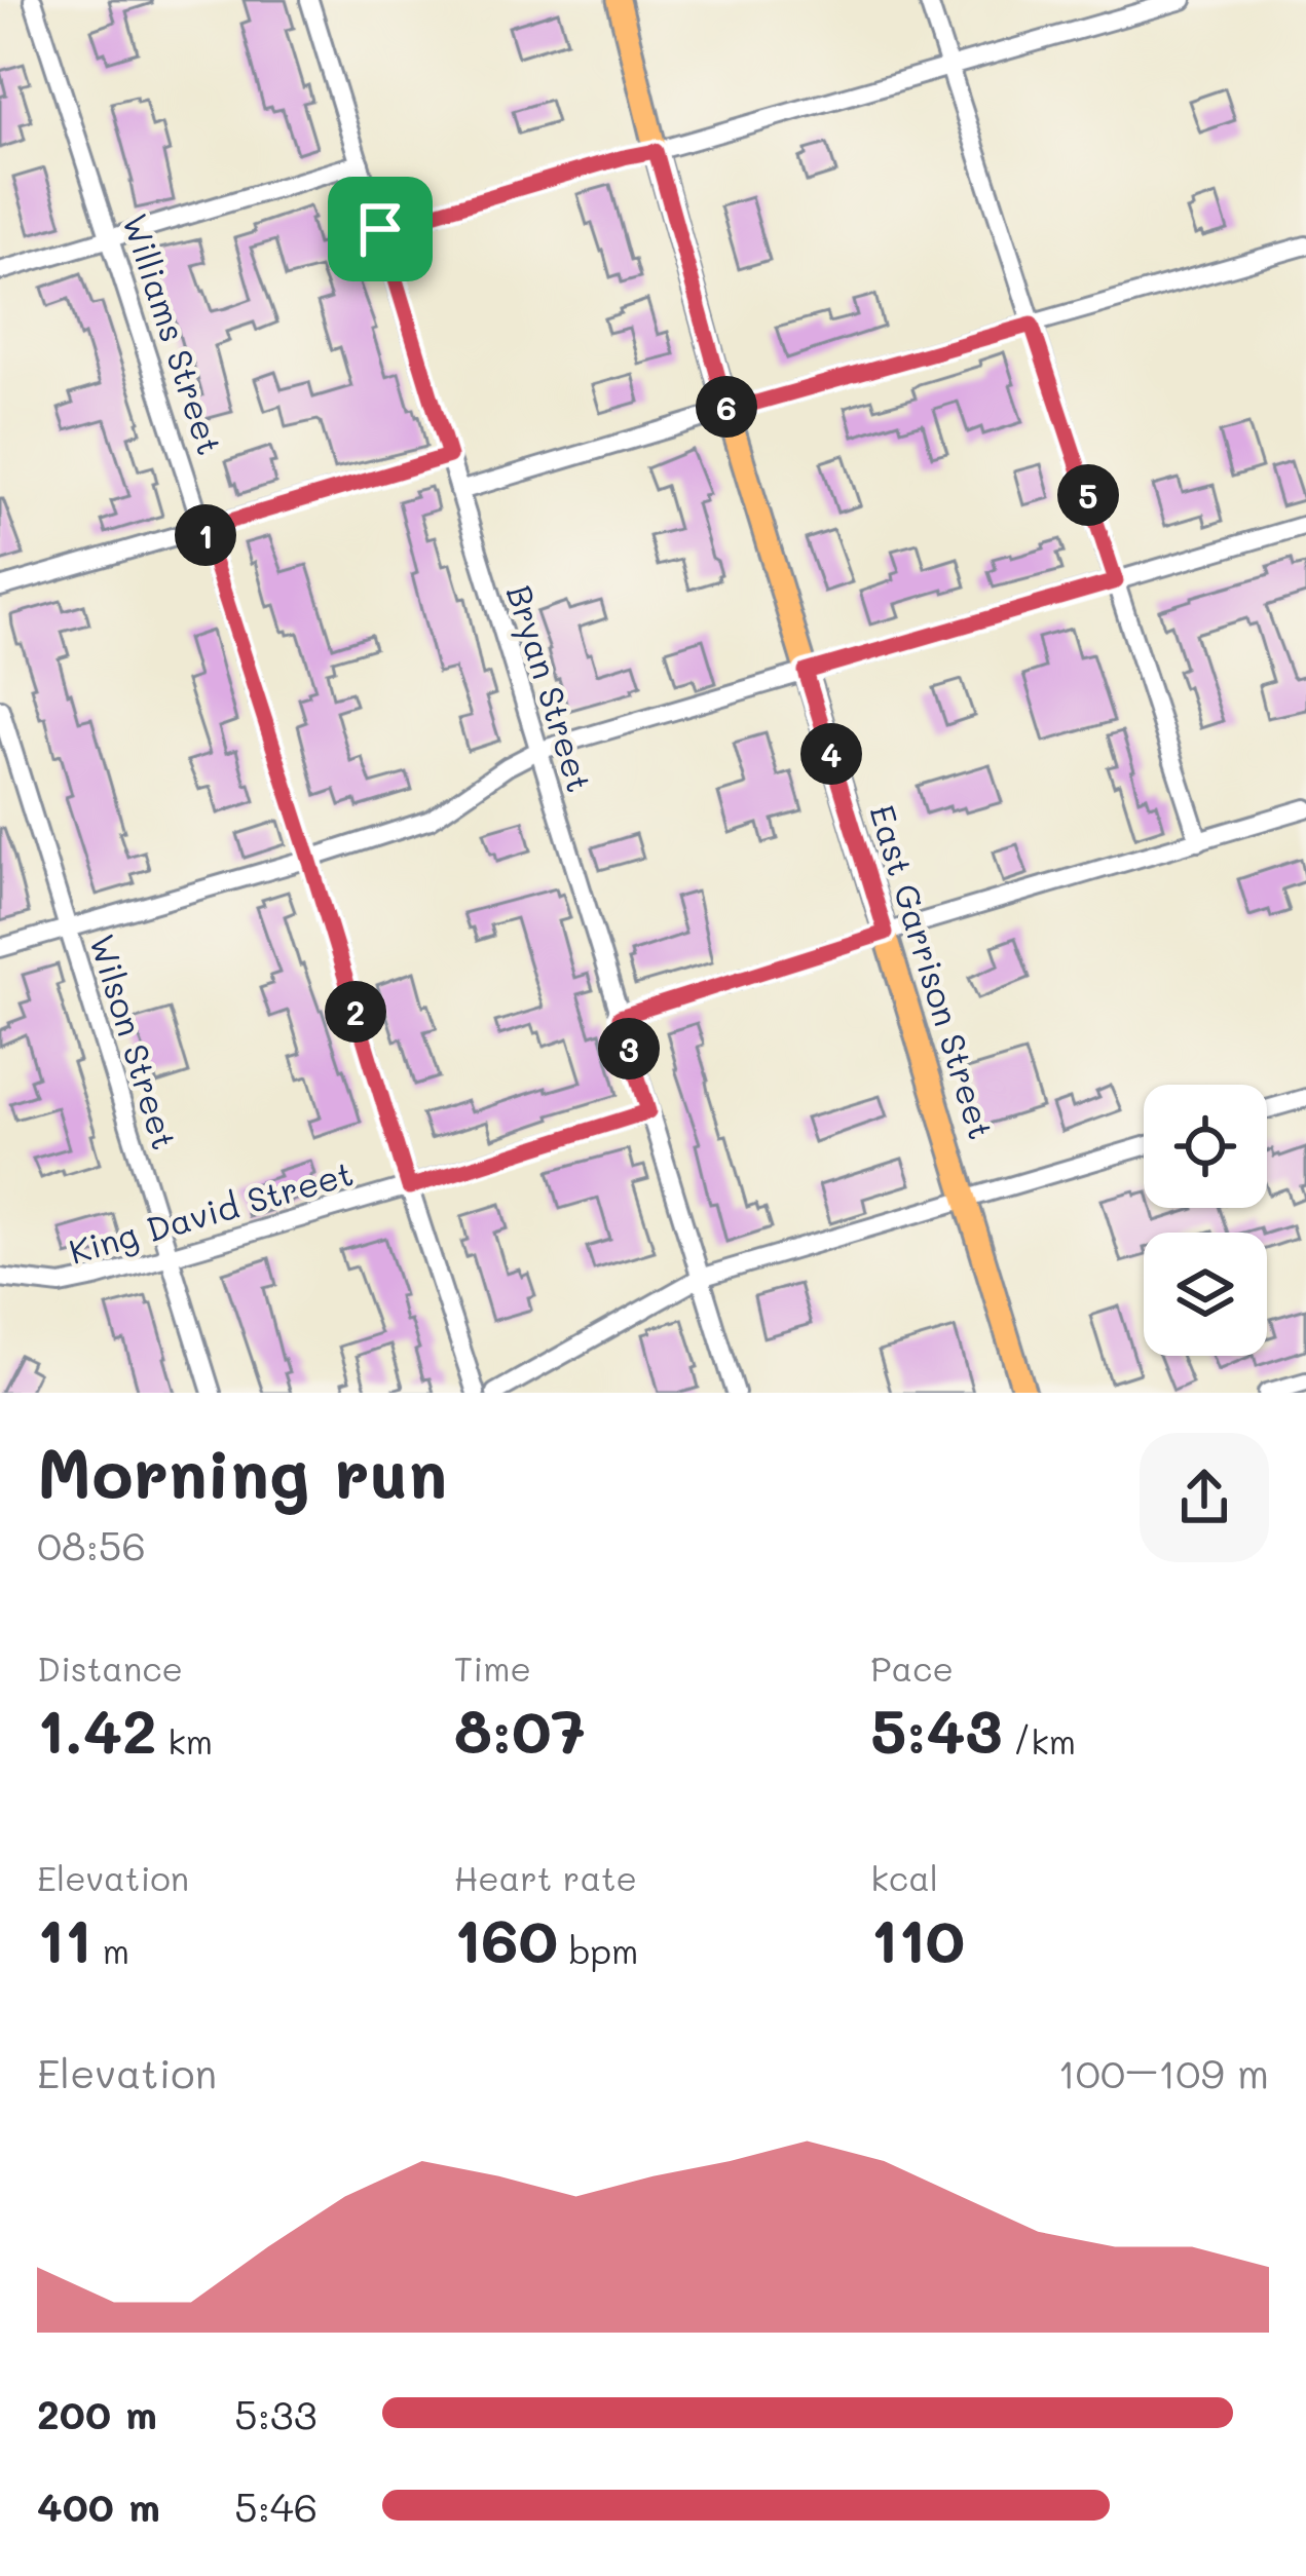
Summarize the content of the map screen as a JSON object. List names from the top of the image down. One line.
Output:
{"streets":{"main road":["East Garrison Street"],"street":["Williams Street","Bryan Street","Wilson Street","King David Street"]},"crossings":[["Williams Street","King David Street"],["Bryan Street","King David Street"],["Wilson Street","King David Street"]],"page":{"pins":["6","5","1","4","2","3"],"heading":["Morning run","08:56"],"stats":[["Distance","1.42 km"],["Time","8:07"],["Pace","5:43 /km"],["Elevation","11 m"],["Heart rate","160 bpm"],["kcal","110"]],"chart":["Elevation","100–109 m"],"list":[{"name":"200 m","note":"5:33"},{"name":"400 m","note":"5:46"}]}}
